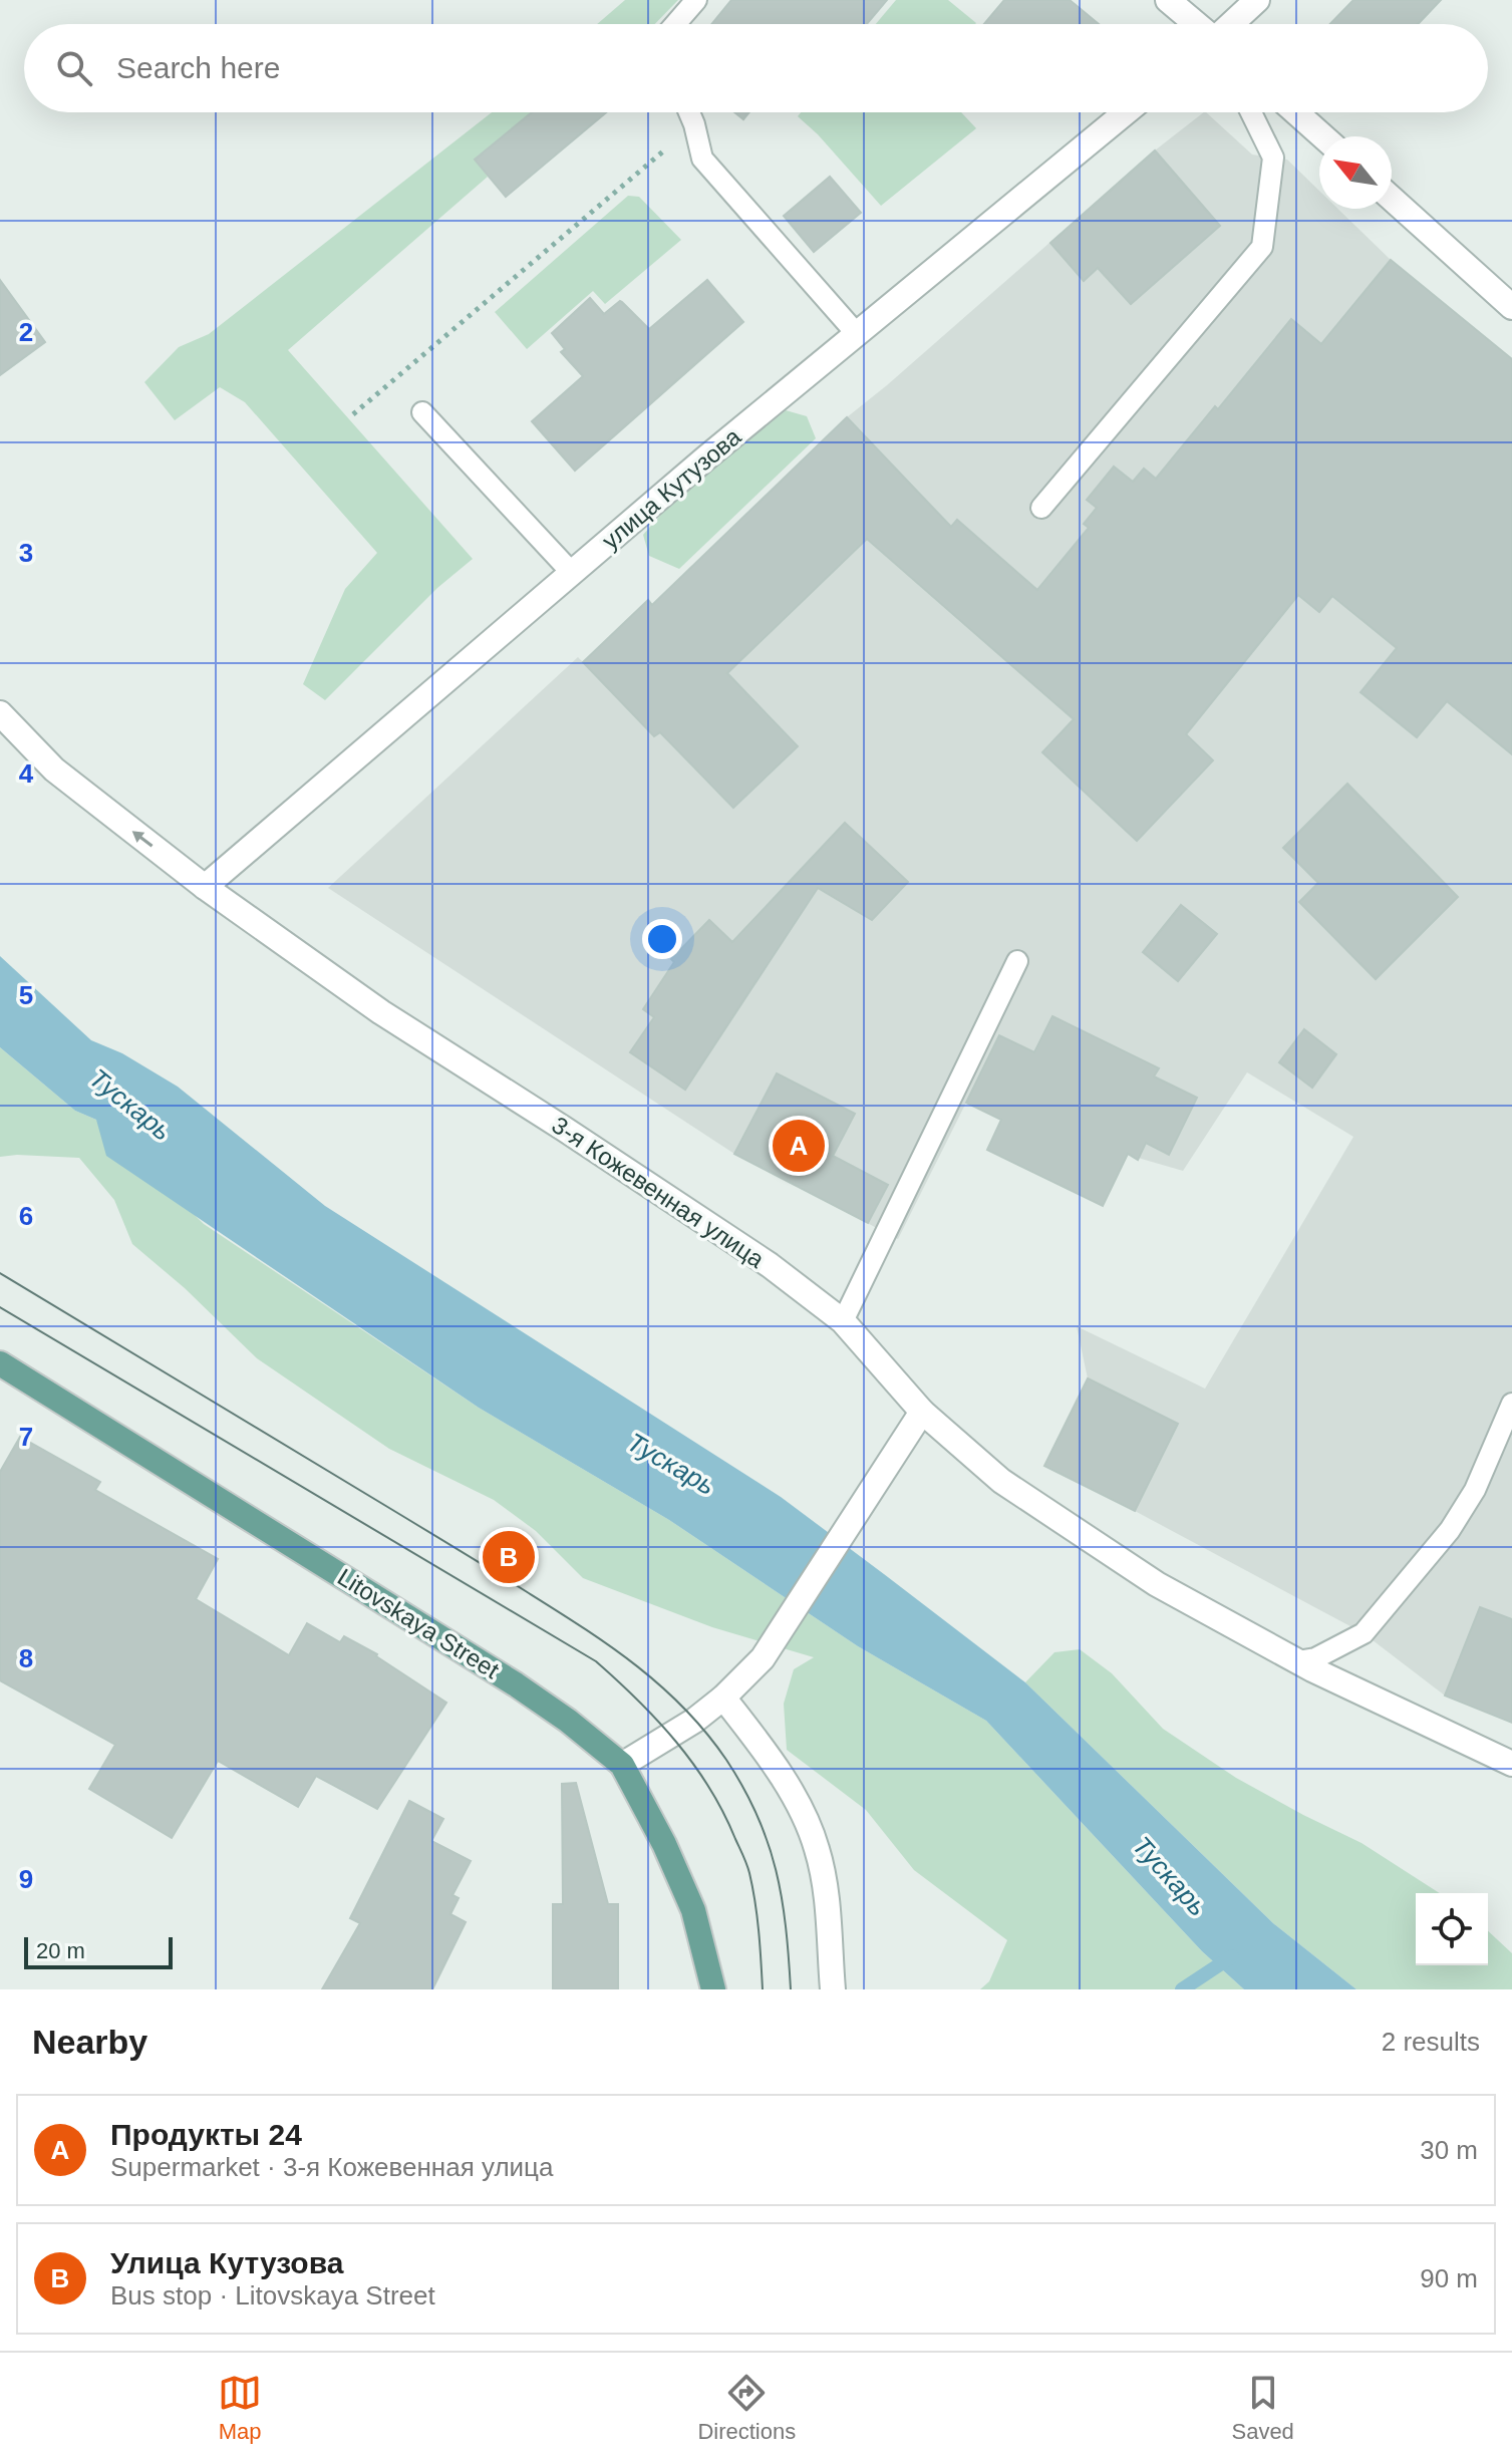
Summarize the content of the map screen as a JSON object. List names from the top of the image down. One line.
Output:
{"streets":{"main road":["Litovskaya Street"],"street":["улица Кутузова","3-я Кожевенная улица"]},"crossings":[["улица Кутузова","3-я Кожевенная улица"]],"water":["Тускарь"],"scale_bar":"20 m","north":"top left","page":{"search":"Search here","pins":["A","B"],"scale":"20 m","heading":["Nearby","2 results"],"list":[{"mark":"A","name":"Продукты 24","note":"Supermarket · 3-я Кожевенная улица","value":"30 m"},{"mark":"B","name":"Улица Кутузова","note":"Bus stop · Litovskaya Street","value":"90 m"}],"nav":["Map","Directions","Saved"]},"grid":{"rows":["2","3","4","5","6","7","8","9"]}}
